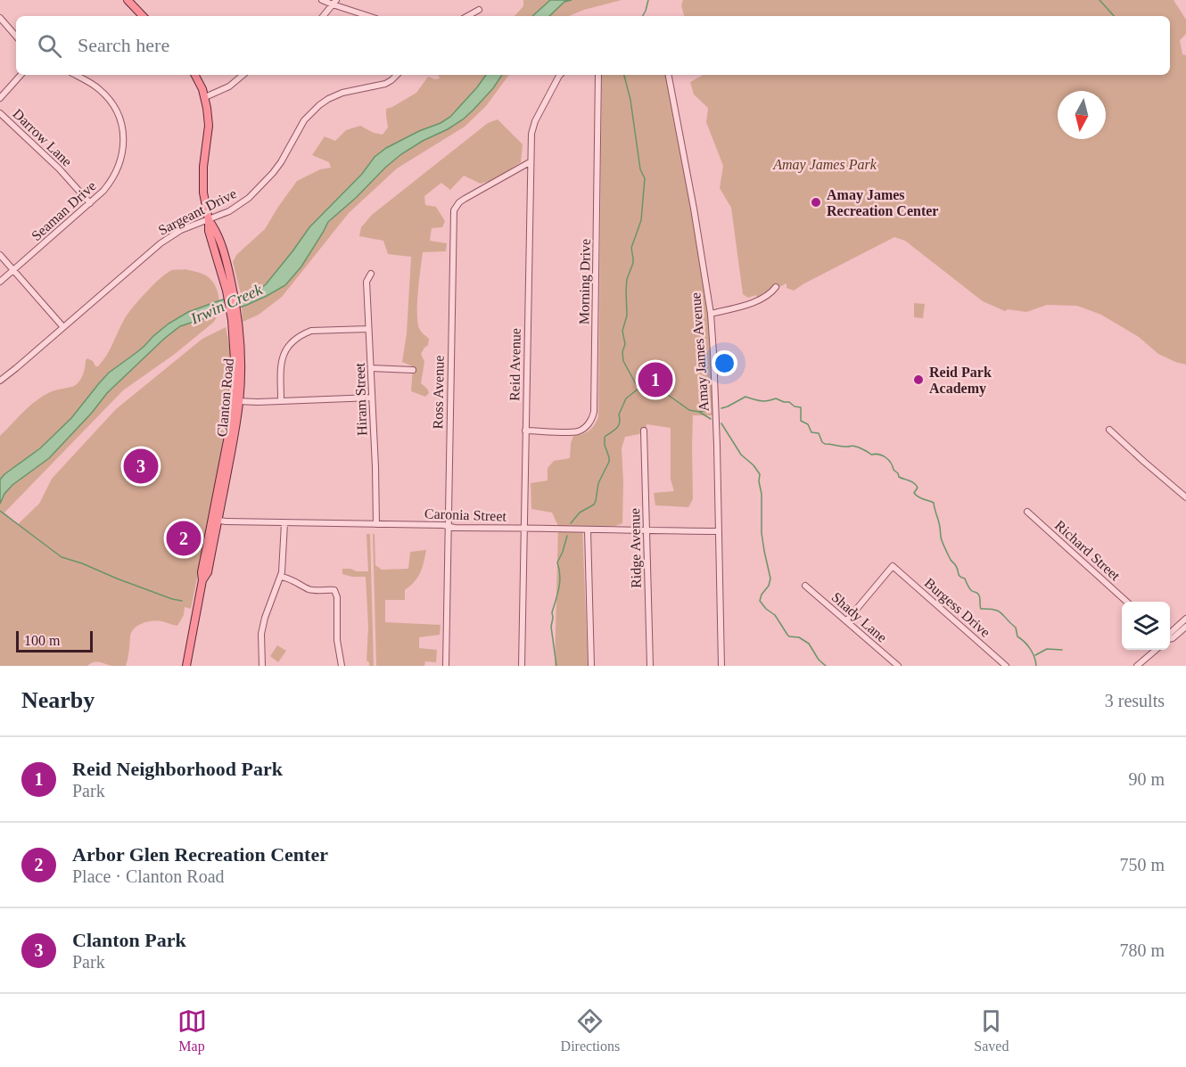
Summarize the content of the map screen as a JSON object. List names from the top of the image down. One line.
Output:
{"streets":{"main road":["Clanton Road"],"street":["Darrow Lane","Seaman Drive","Sargeant Drive","Morning Drive","Amay James Avenue","Reid Avenue","Ross Avenue","Hiram Street","Caronia Street","Ridge Avenue","Richard Street","Burgess Drive","Shady Lane"]},"crossings":[["Darrow Lane","Seaman Drive"],["Sargeant Drive","Clanton Road"],["Morning Drive","Reid Avenue"],["Amay James Avenue","Caronia Street"],["Reid Avenue","Ross Avenue"],["Reid Avenue","Caronia Street"],["Ross Avenue","Caronia Street"],["Clanton Road","Caronia Street"],["Hiram Street","Caronia Street"],["Caronia Street","Ridge Avenue"],["Burgess Drive","Shady Lane"]],"water":["Irwin Creek"],"parks":["Amay James Park"],"places":["Amay James Recreation Center","Reid Park Academy"],"scale_bar":"100 m","north":"bottom","page":{"search":"Search here","pins":["1","3","2"],"scale":"100 m","heading":["Nearby","3 results"],"list":[{"mark":"1","name":"Reid Neighborhood Park","note":"Park","value":"90 m"},{"mark":"2","name":"Arbor Glen Recreation Center","note":"Place · Clanton Road","value":"750 m"},{"mark":"3","name":"Clanton Park","note":"Park","value":"780 m"}],"nav":["Map","Directions","Saved"]}}
